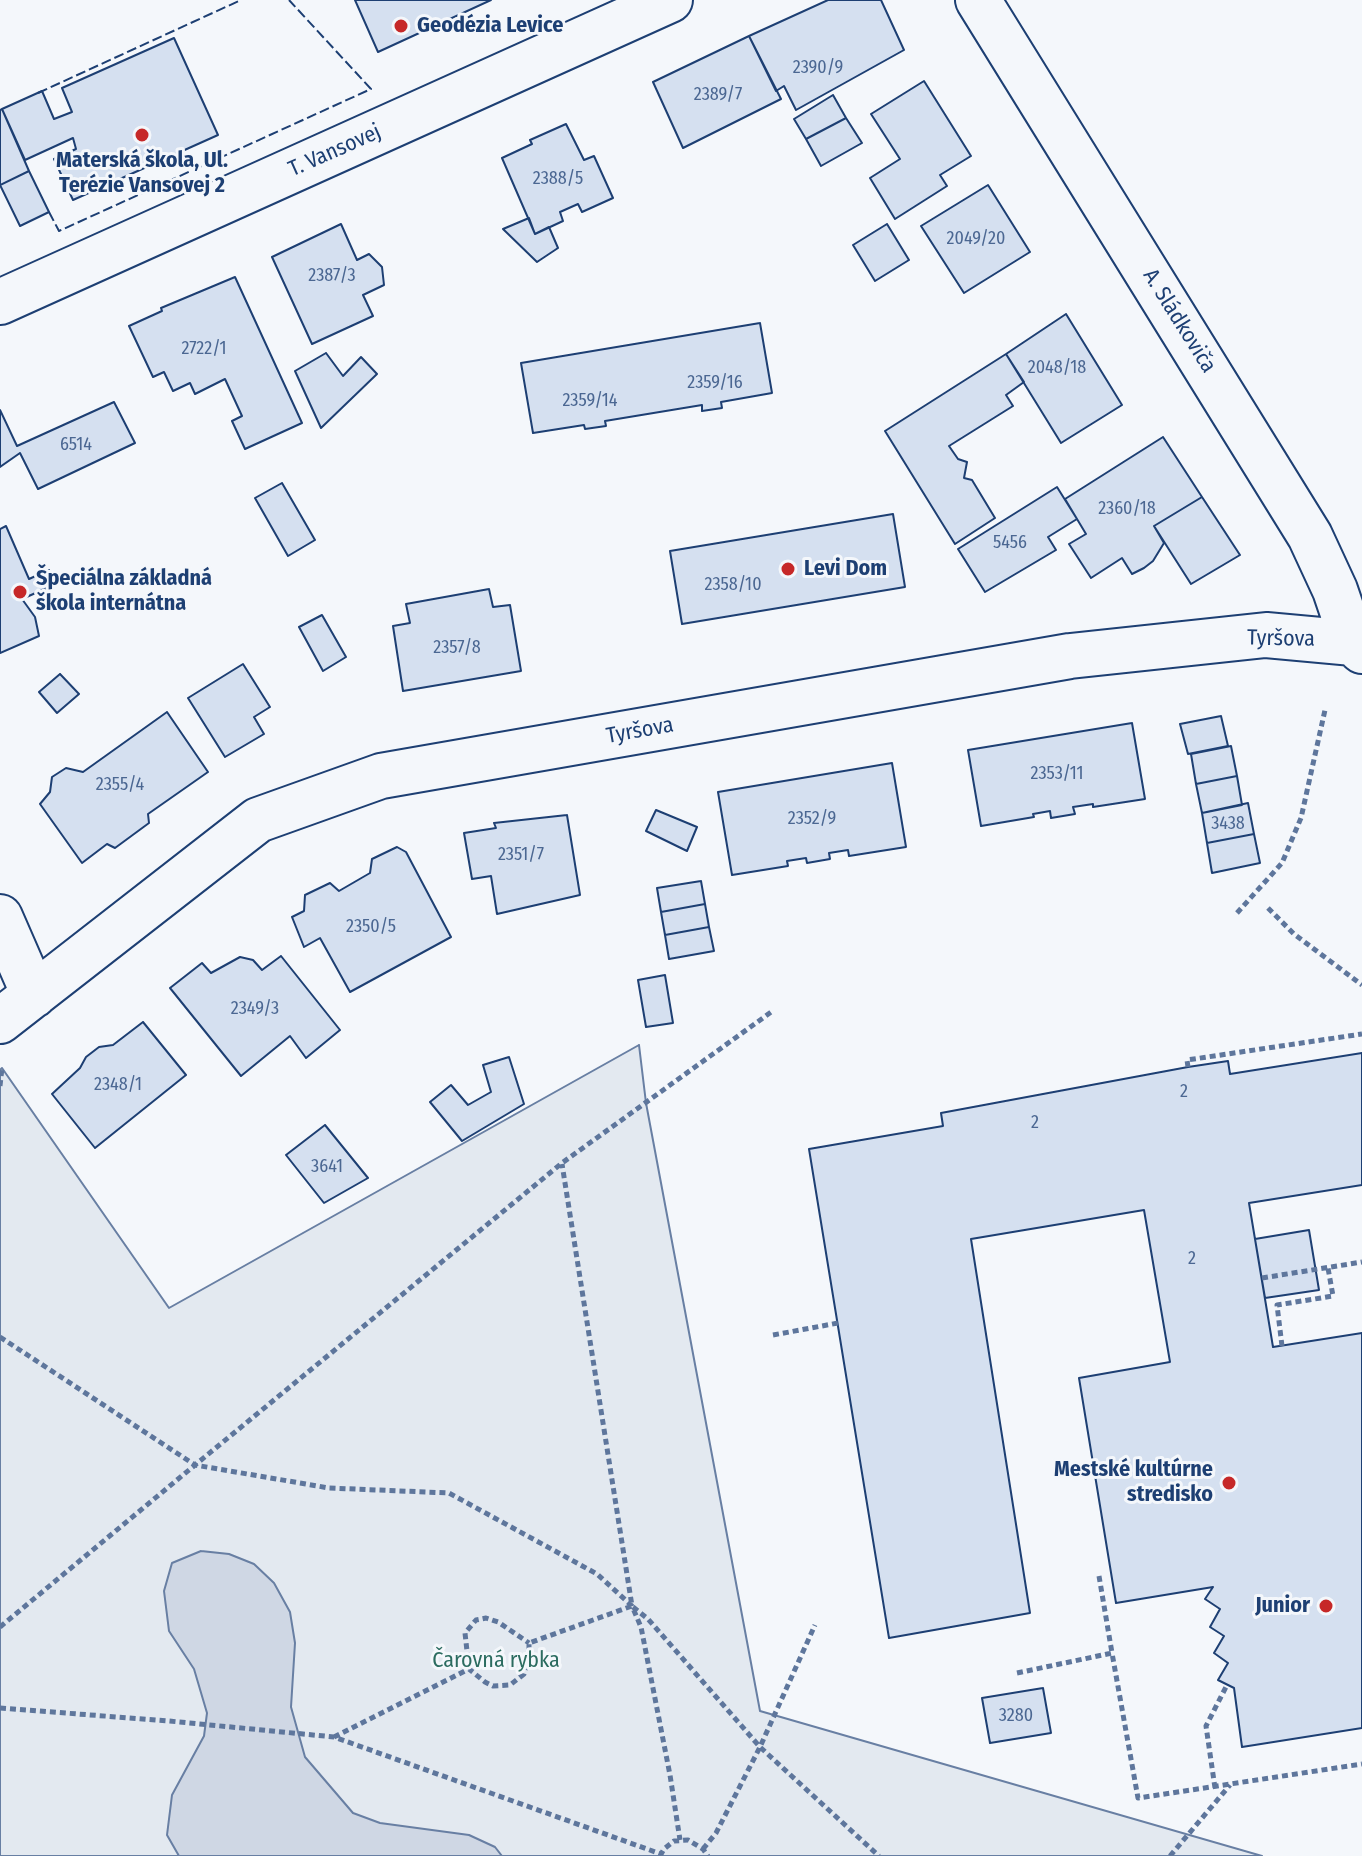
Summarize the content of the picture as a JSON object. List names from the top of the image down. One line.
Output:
{"streets":{"street":["T. Vansovej","A. Sládkoviča","Tyršova"]},"crossings":[["A. Sládkoviča","Tyršova"]],"parks":["Čarovná rybka"],"places":["Geodézia Levice","Materská škola, Ul. Terézie Vansovej 2","Levi Dom","Špeciálna základná škola internátna","Mestské kultúrne stredisko","Junior"],"house_numbers":["2390/9","2389/7","2388/5","2049/20","2387/3","2722/1","2048/18","2359/16","2359/14","6514","2360/18","5456","2358/10","2357/8","2353/11","2355/4","2352/9","3438","2351/7","2350/5","2349/3","2348/1","2","2","3641","2","3280"]}
